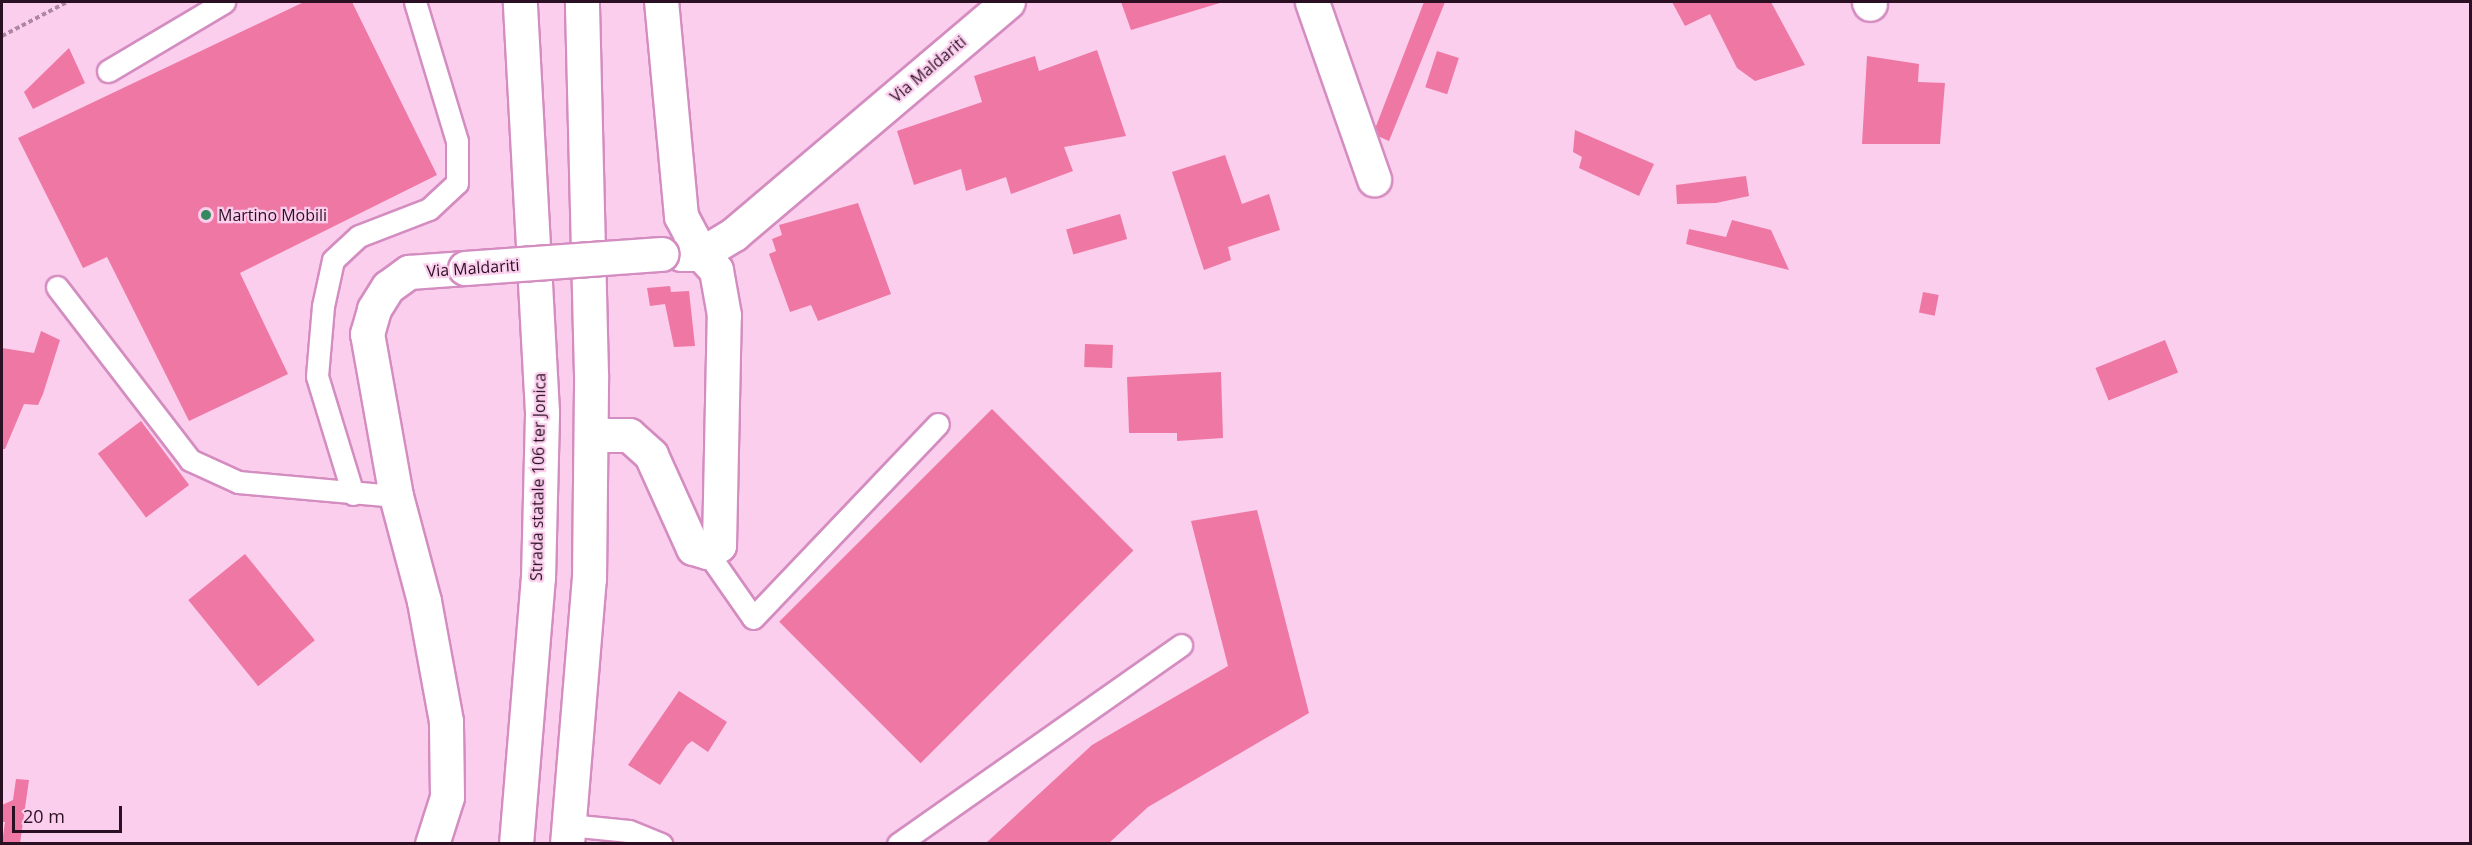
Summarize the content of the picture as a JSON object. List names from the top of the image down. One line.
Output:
{"streets":{"street":["Via Maldariti","Strada statale 106 ter Jonica"]},"places":["Martino Mobili"],"scale_bar":"20 m"}
